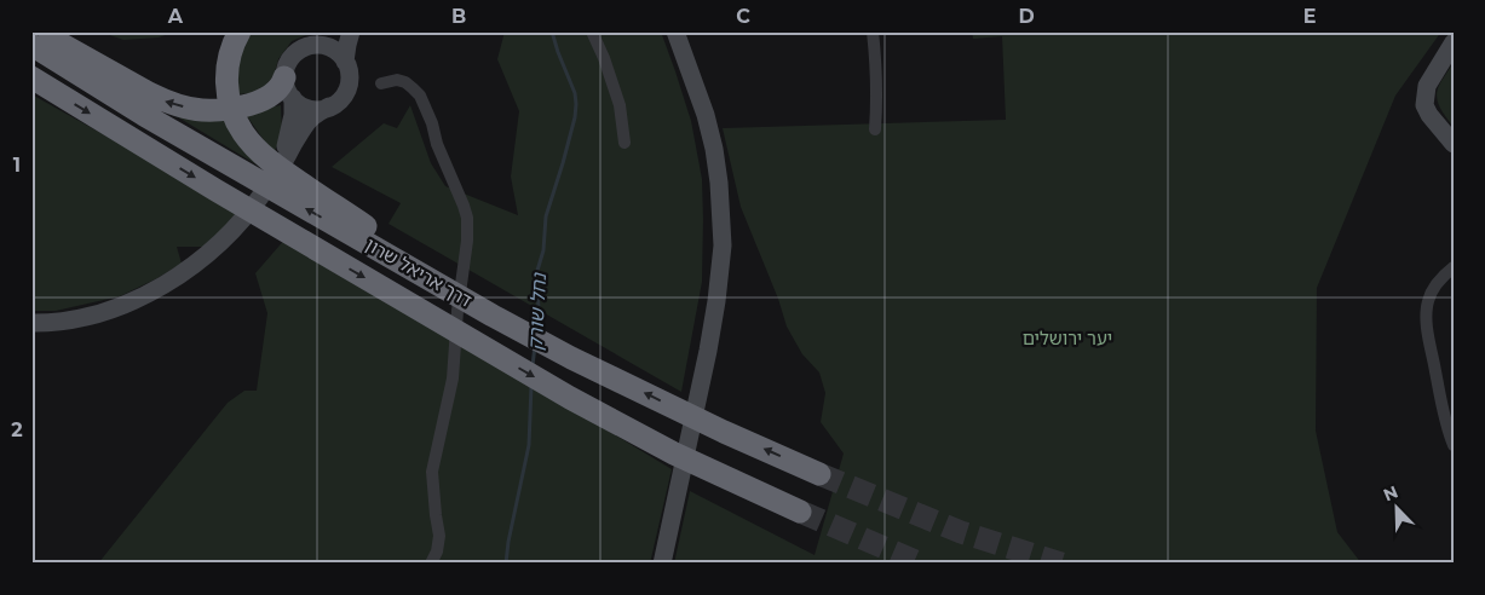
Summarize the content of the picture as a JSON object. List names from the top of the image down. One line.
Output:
{"streets":{"highway":["דרך אריאל שרון"]},"water":["נחל שורק"],"parks":["יער ירושלים"],"north":"top left","grid":{"columns":["A","B","C","D","E"],"rows":["1","2"]}}
